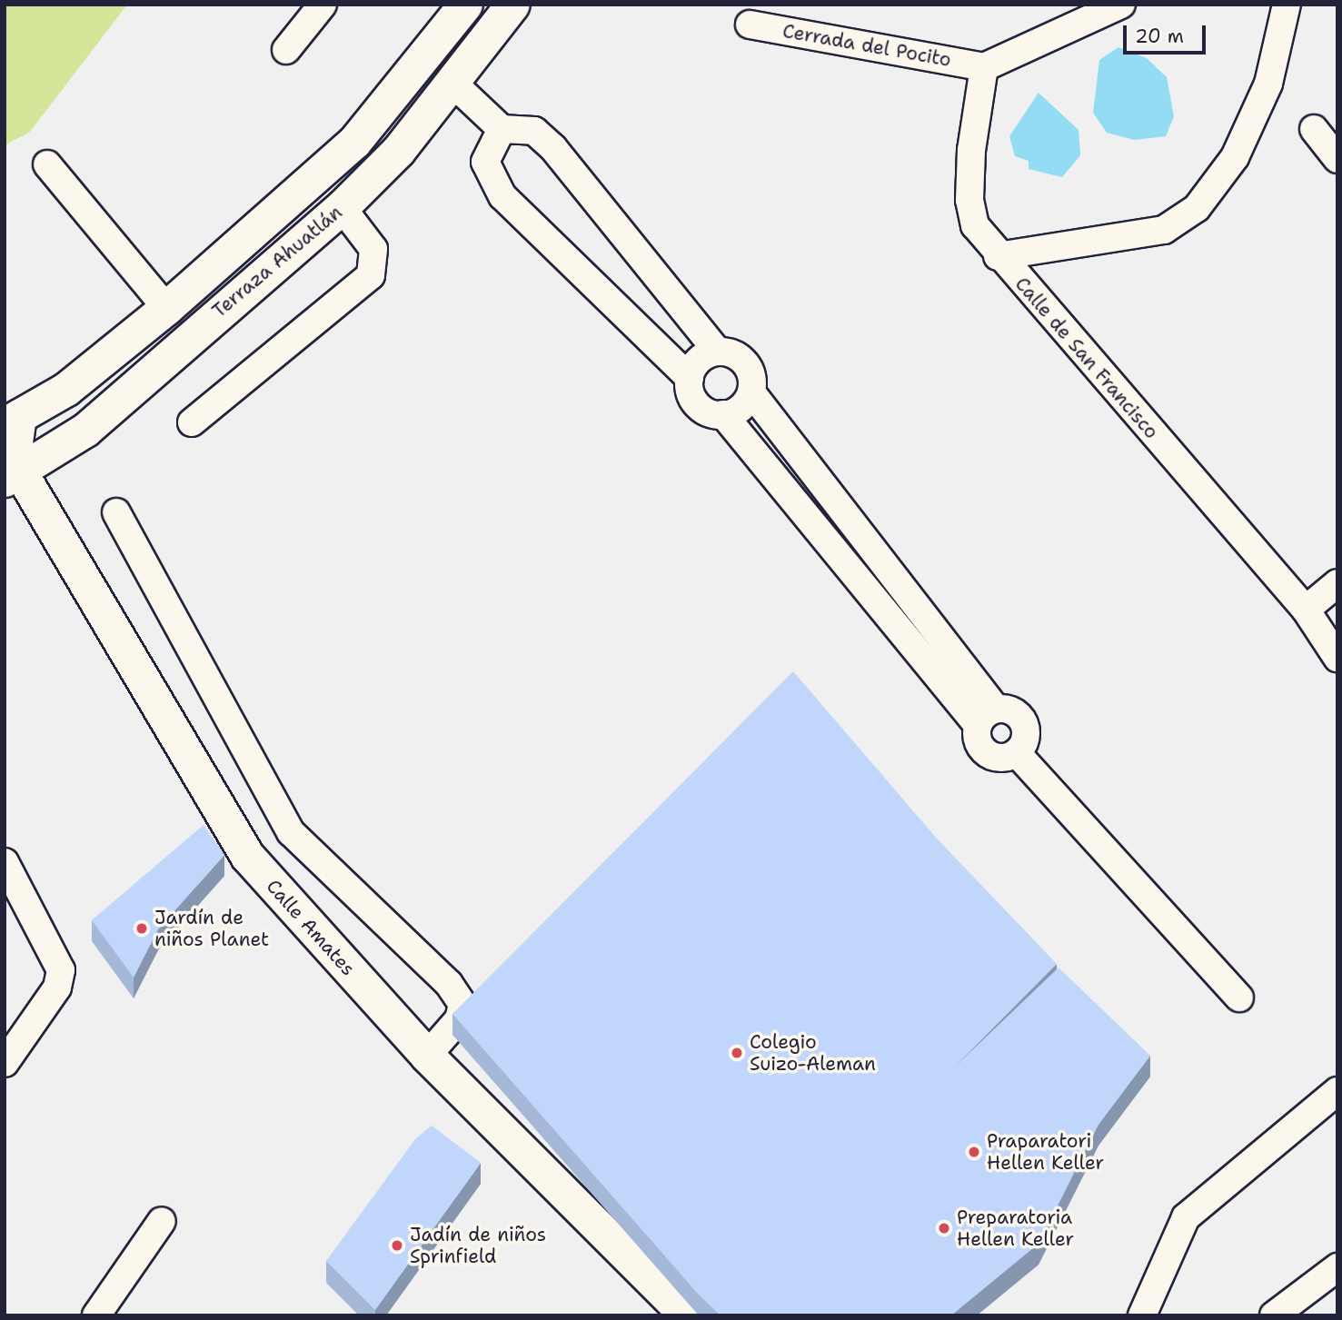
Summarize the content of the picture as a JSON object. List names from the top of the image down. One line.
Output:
{"streets":{"street":["Cerrada del Pocito","Terraza Ahuatlán","Calle de San Francisco","Calle Amates"]},"crossings":[["Cerrada del Pocito","Calle de San Francisco"],["Terraza Ahuatlán","Calle Amates"]],"places":["Jardín de niños Planet","Colegio Suizo-Aleman","Praparatori Hellen Keller","Preparatoria Hellen Keller","Jadín de niños Sprinfield"],"scale_bar":"20 m"}
